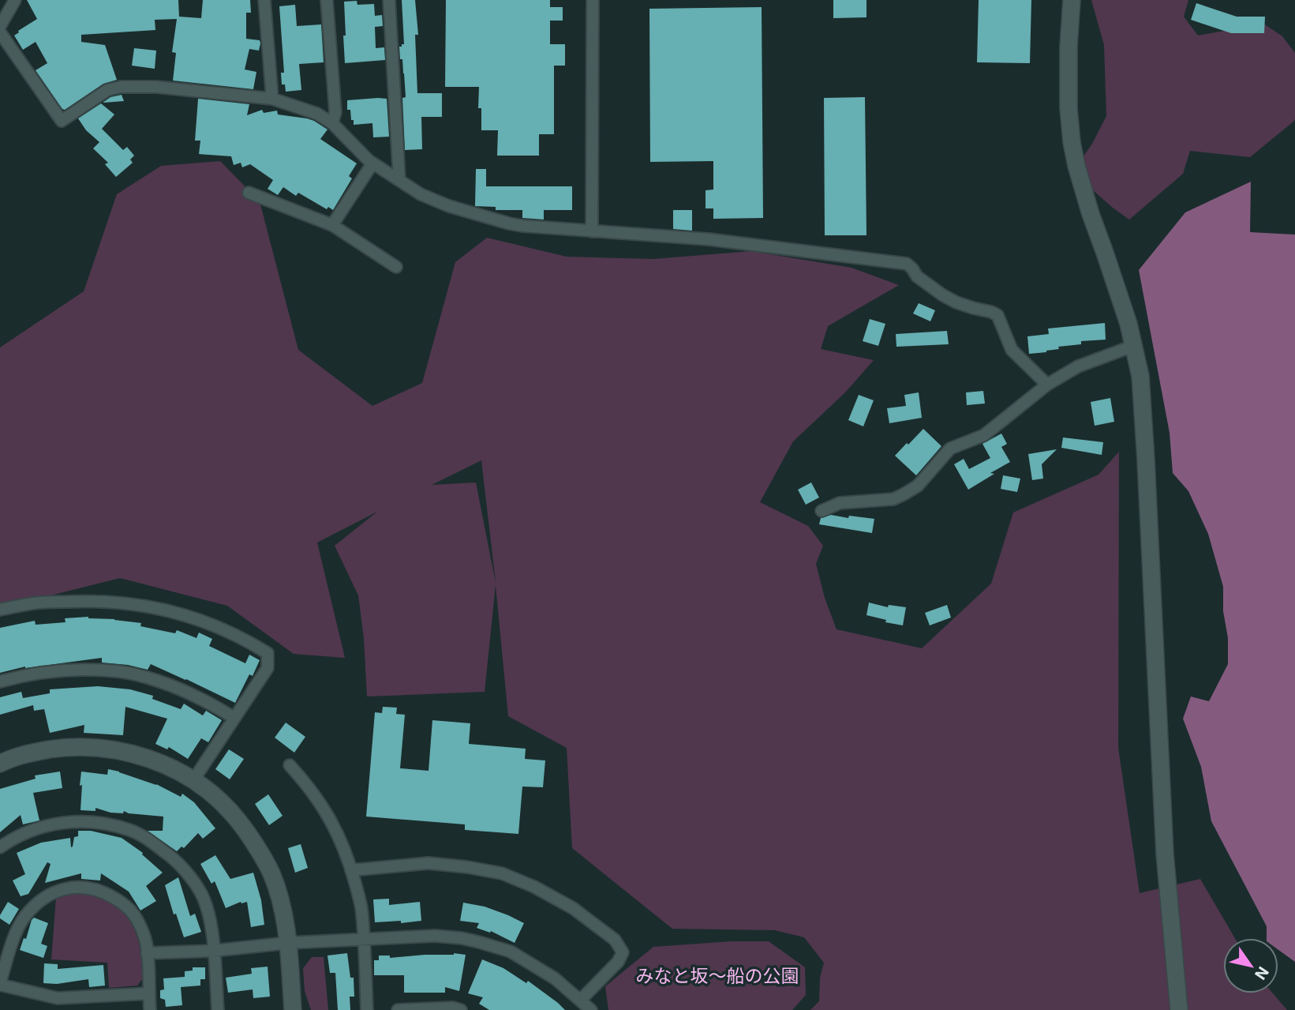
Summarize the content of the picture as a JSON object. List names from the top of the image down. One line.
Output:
{"parks":["みなと坂〜船の公園"],"north":"bottom right"}
